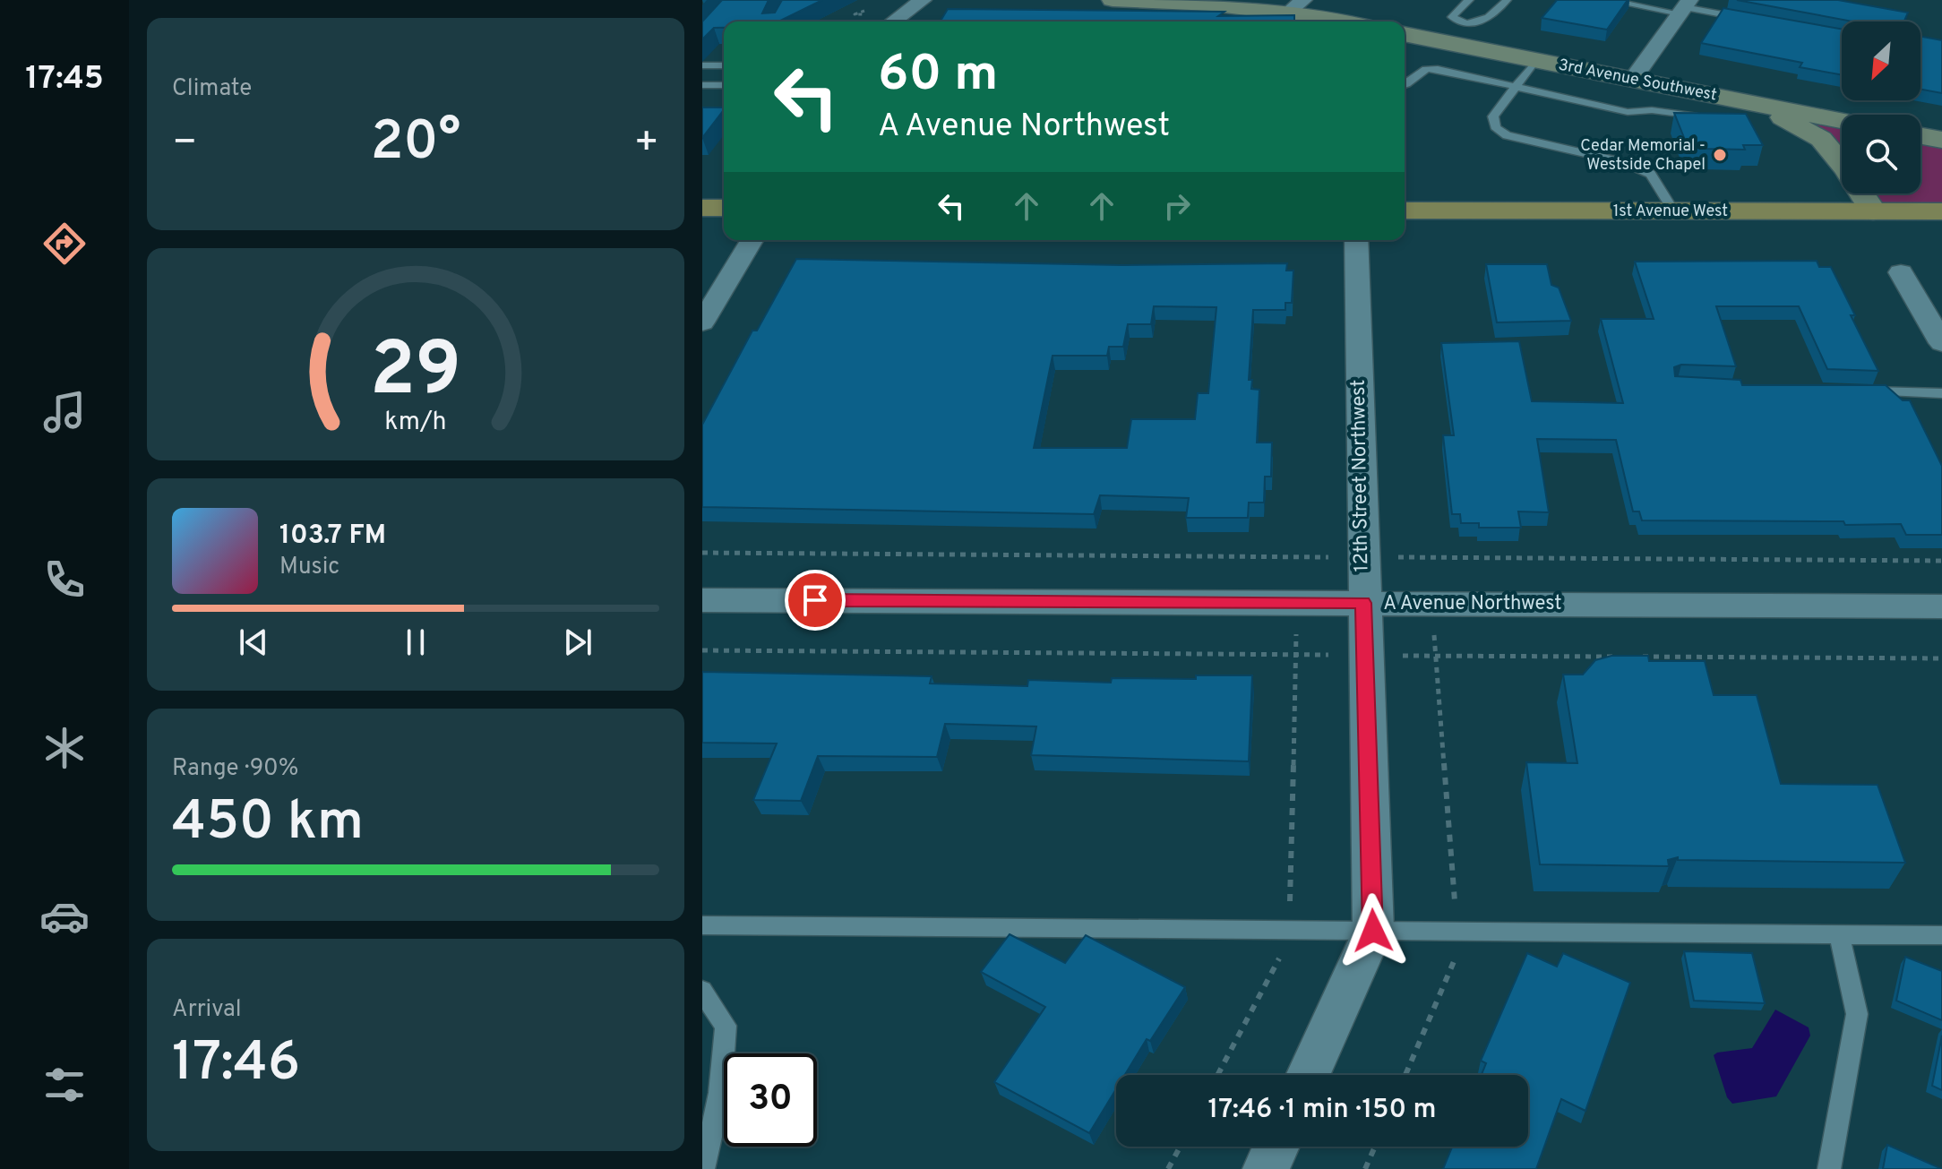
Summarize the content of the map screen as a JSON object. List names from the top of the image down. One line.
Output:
{"streets":{"main road":["3rd Avenue Southwest","1st Avenue West"],"street":["12th Street Northwest","A Avenue Northwest"]},"crossings":[["12th Street Northwest","A Avenue Northwest"]],"places":["Cedar Memorial - Westside Chapel"],"north":"bottom left","page":{"tabs":"17:45","tile":["Climate",["Range · 90%","450 km"],["Arrival","17:46"]],"turn":["60 m","A Avenue Northwest"],"heat":["−","20°","+"],"song":["103.7 FM","Music"],"limit":"30","trip":"17:46 · 1 min · 150 m","gauge":["29","km/h"]}}
